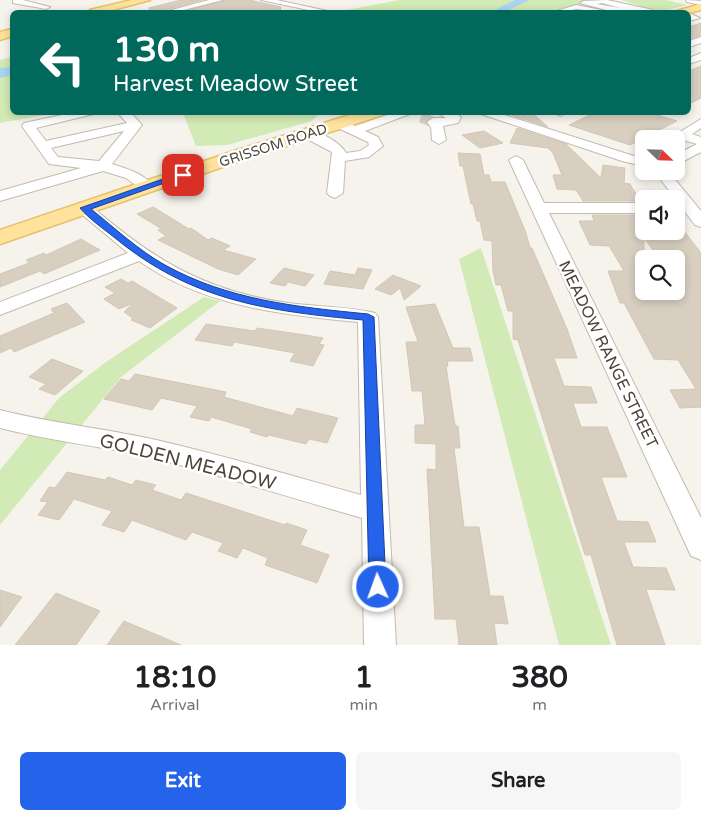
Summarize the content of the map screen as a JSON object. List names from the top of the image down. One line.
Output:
{"streets":{"main road":["GRISSOM ROAD"],"street":["MEADOW RANGE STREET","GOLDEN MEADOW"]},"north":"bottom right","page":{"turn":["130 m","Harvest Meadow Street"],"eta":["18:10","Arrival","1","min","380","m"],"buttons":["Exit","Share"]}}
